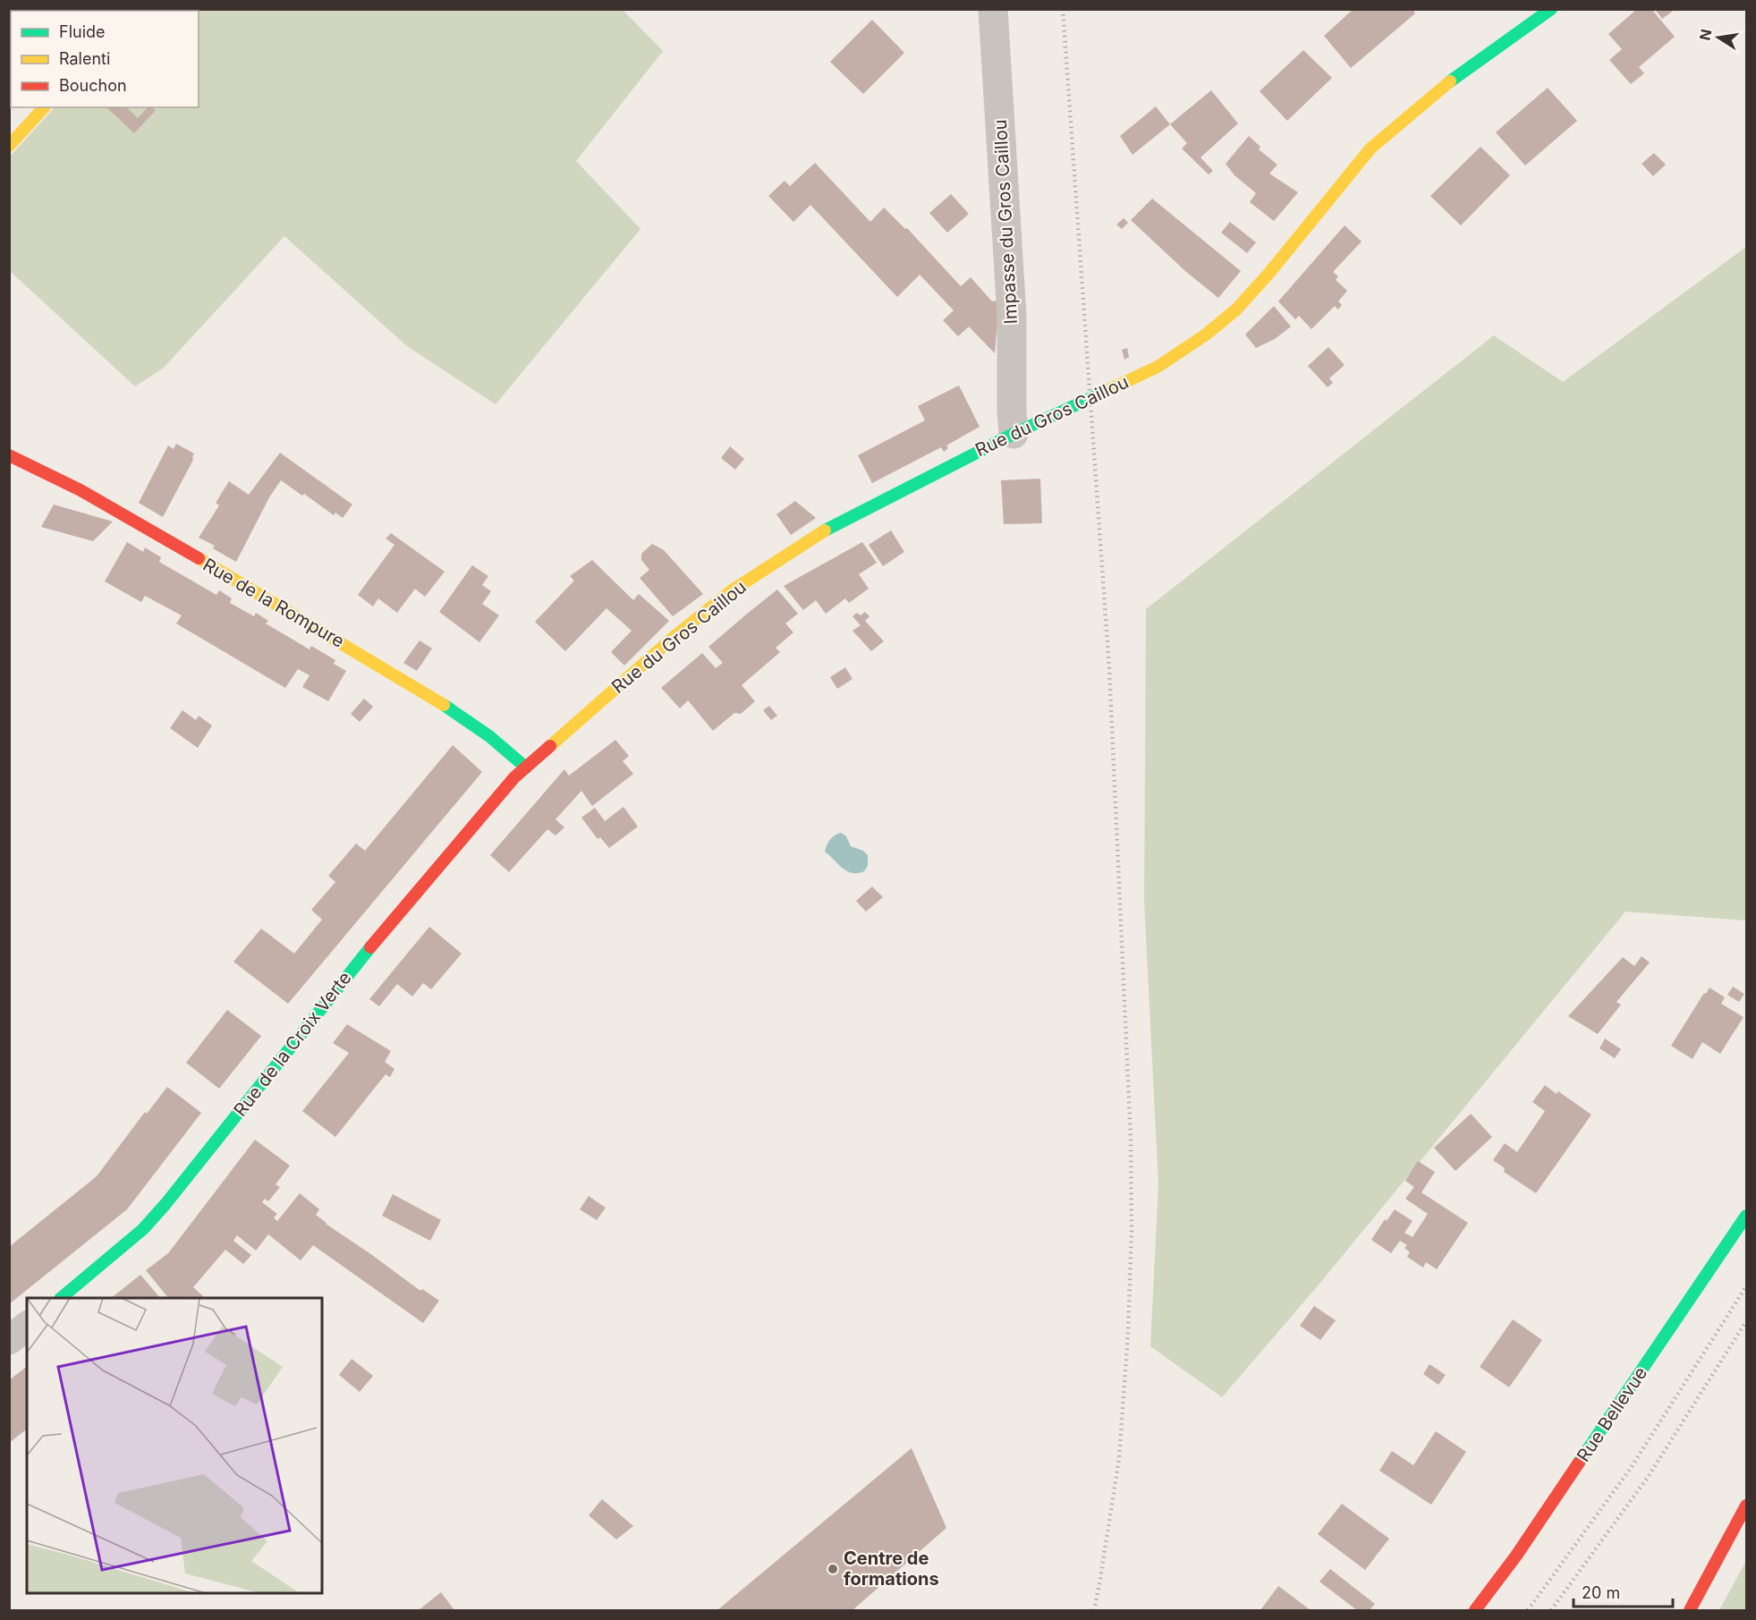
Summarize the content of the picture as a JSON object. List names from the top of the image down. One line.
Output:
{"streets":{"street":["Impasse du Gros Caillou","Rue du Gros Caillou","Rue de la Rompure","Rue de la Croix Verte","Rue Bellevue"]},"crossings":[["Impasse du Gros Caillou","Rue du Gros Caillou"],["Rue du Gros Caillou","Rue de la Rompure"],["Rue du Gros Caillou","Rue de la Croix Verte"]],"places":["Centre de formations"],"legend":["Fluide","Ralenti","Bouchon"],"scale_bar":"20 m","north":"left"}
